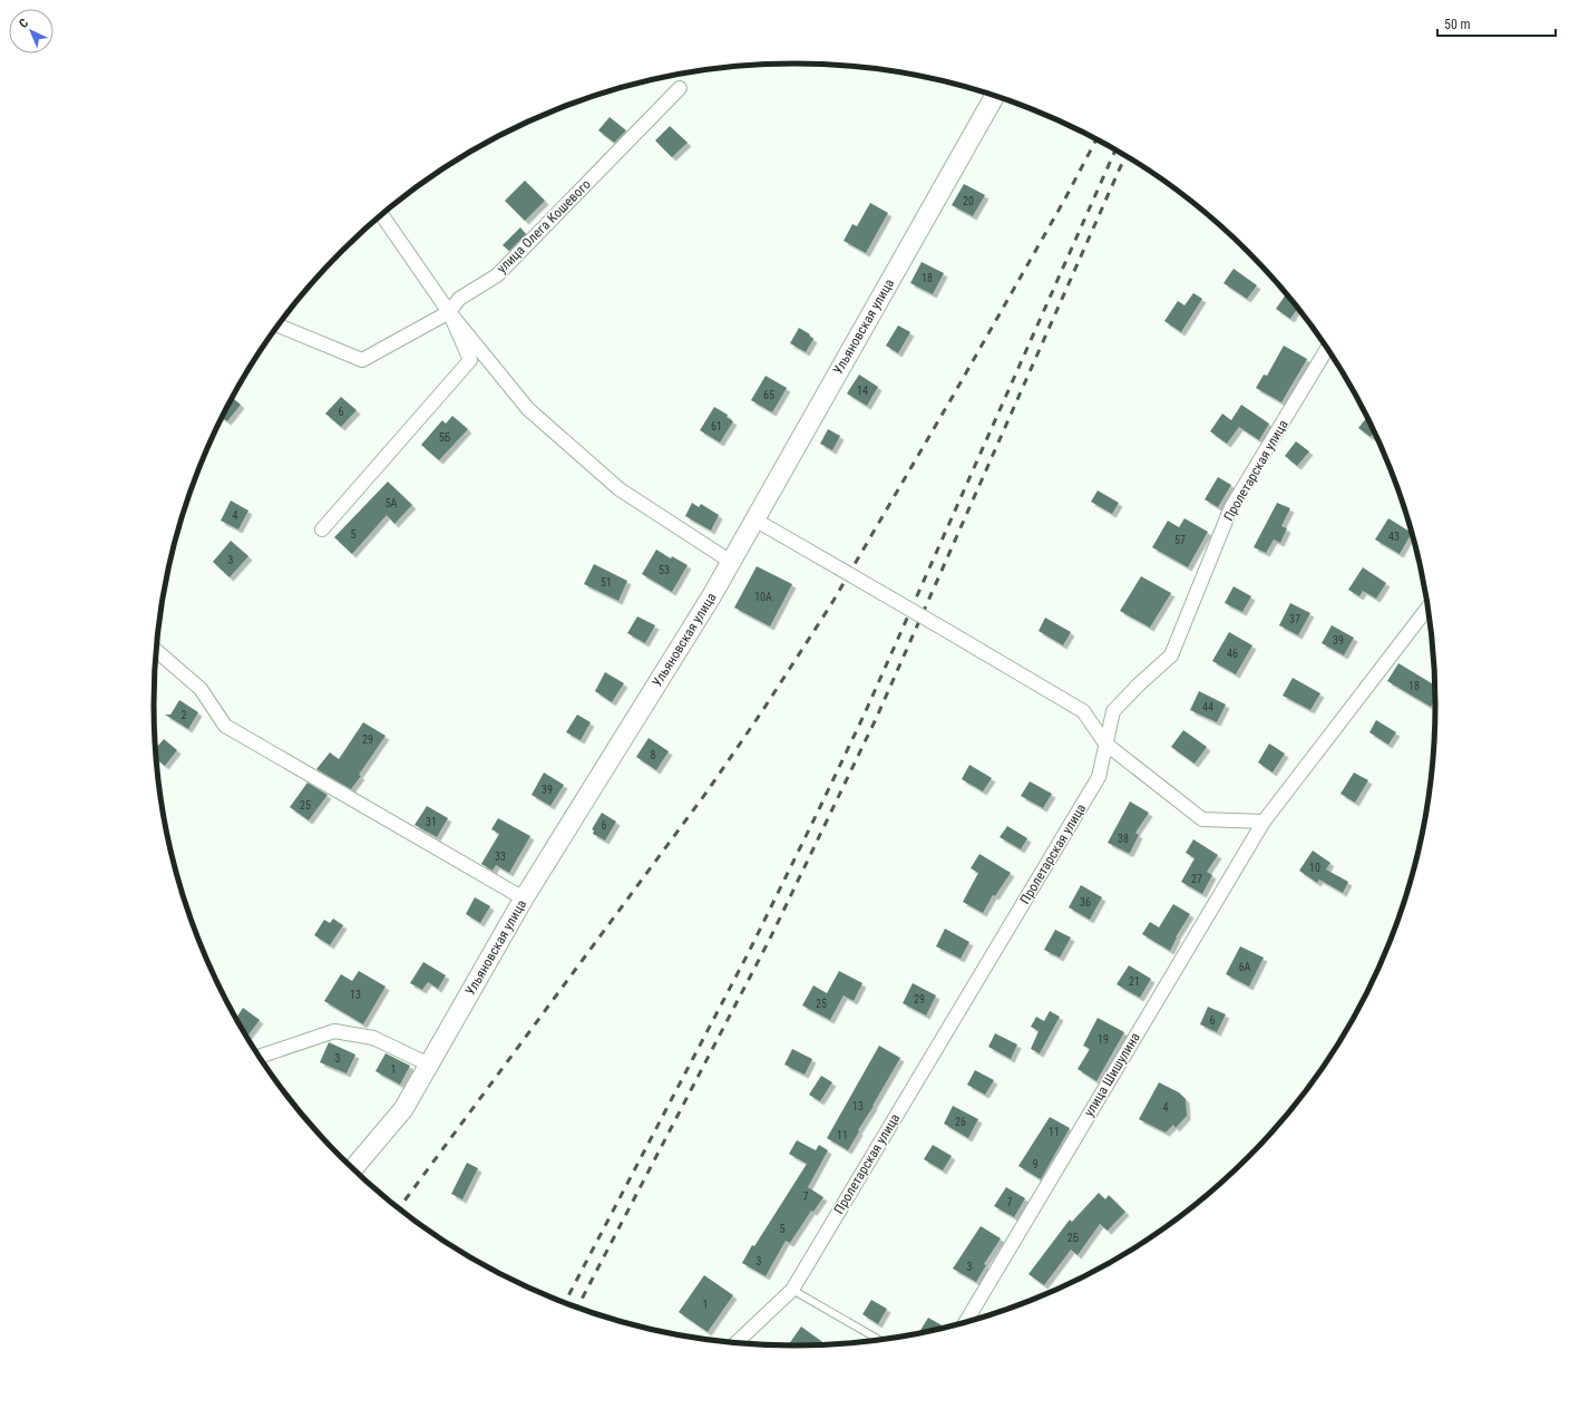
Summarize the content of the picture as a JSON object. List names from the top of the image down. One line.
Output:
{"streets":{"main road":["Ульяновская улица"],"street":["улица Олега Кошевого","Пролетарская улица","улица Шишулина"]},"house_numbers":["20","18","14","65","6","61","5Б","5А","4","5","43","57","3","53","51","10А","37","39","46","18","44","2","29","8","39","25","31","6","38","33","10","27","36","6А","21","13","29","25","6","19","3","1","13","4","26","11","11","9","7","7","5","2Б","3","3","1"],"scale_bar":"50 m","north":"top left"}
